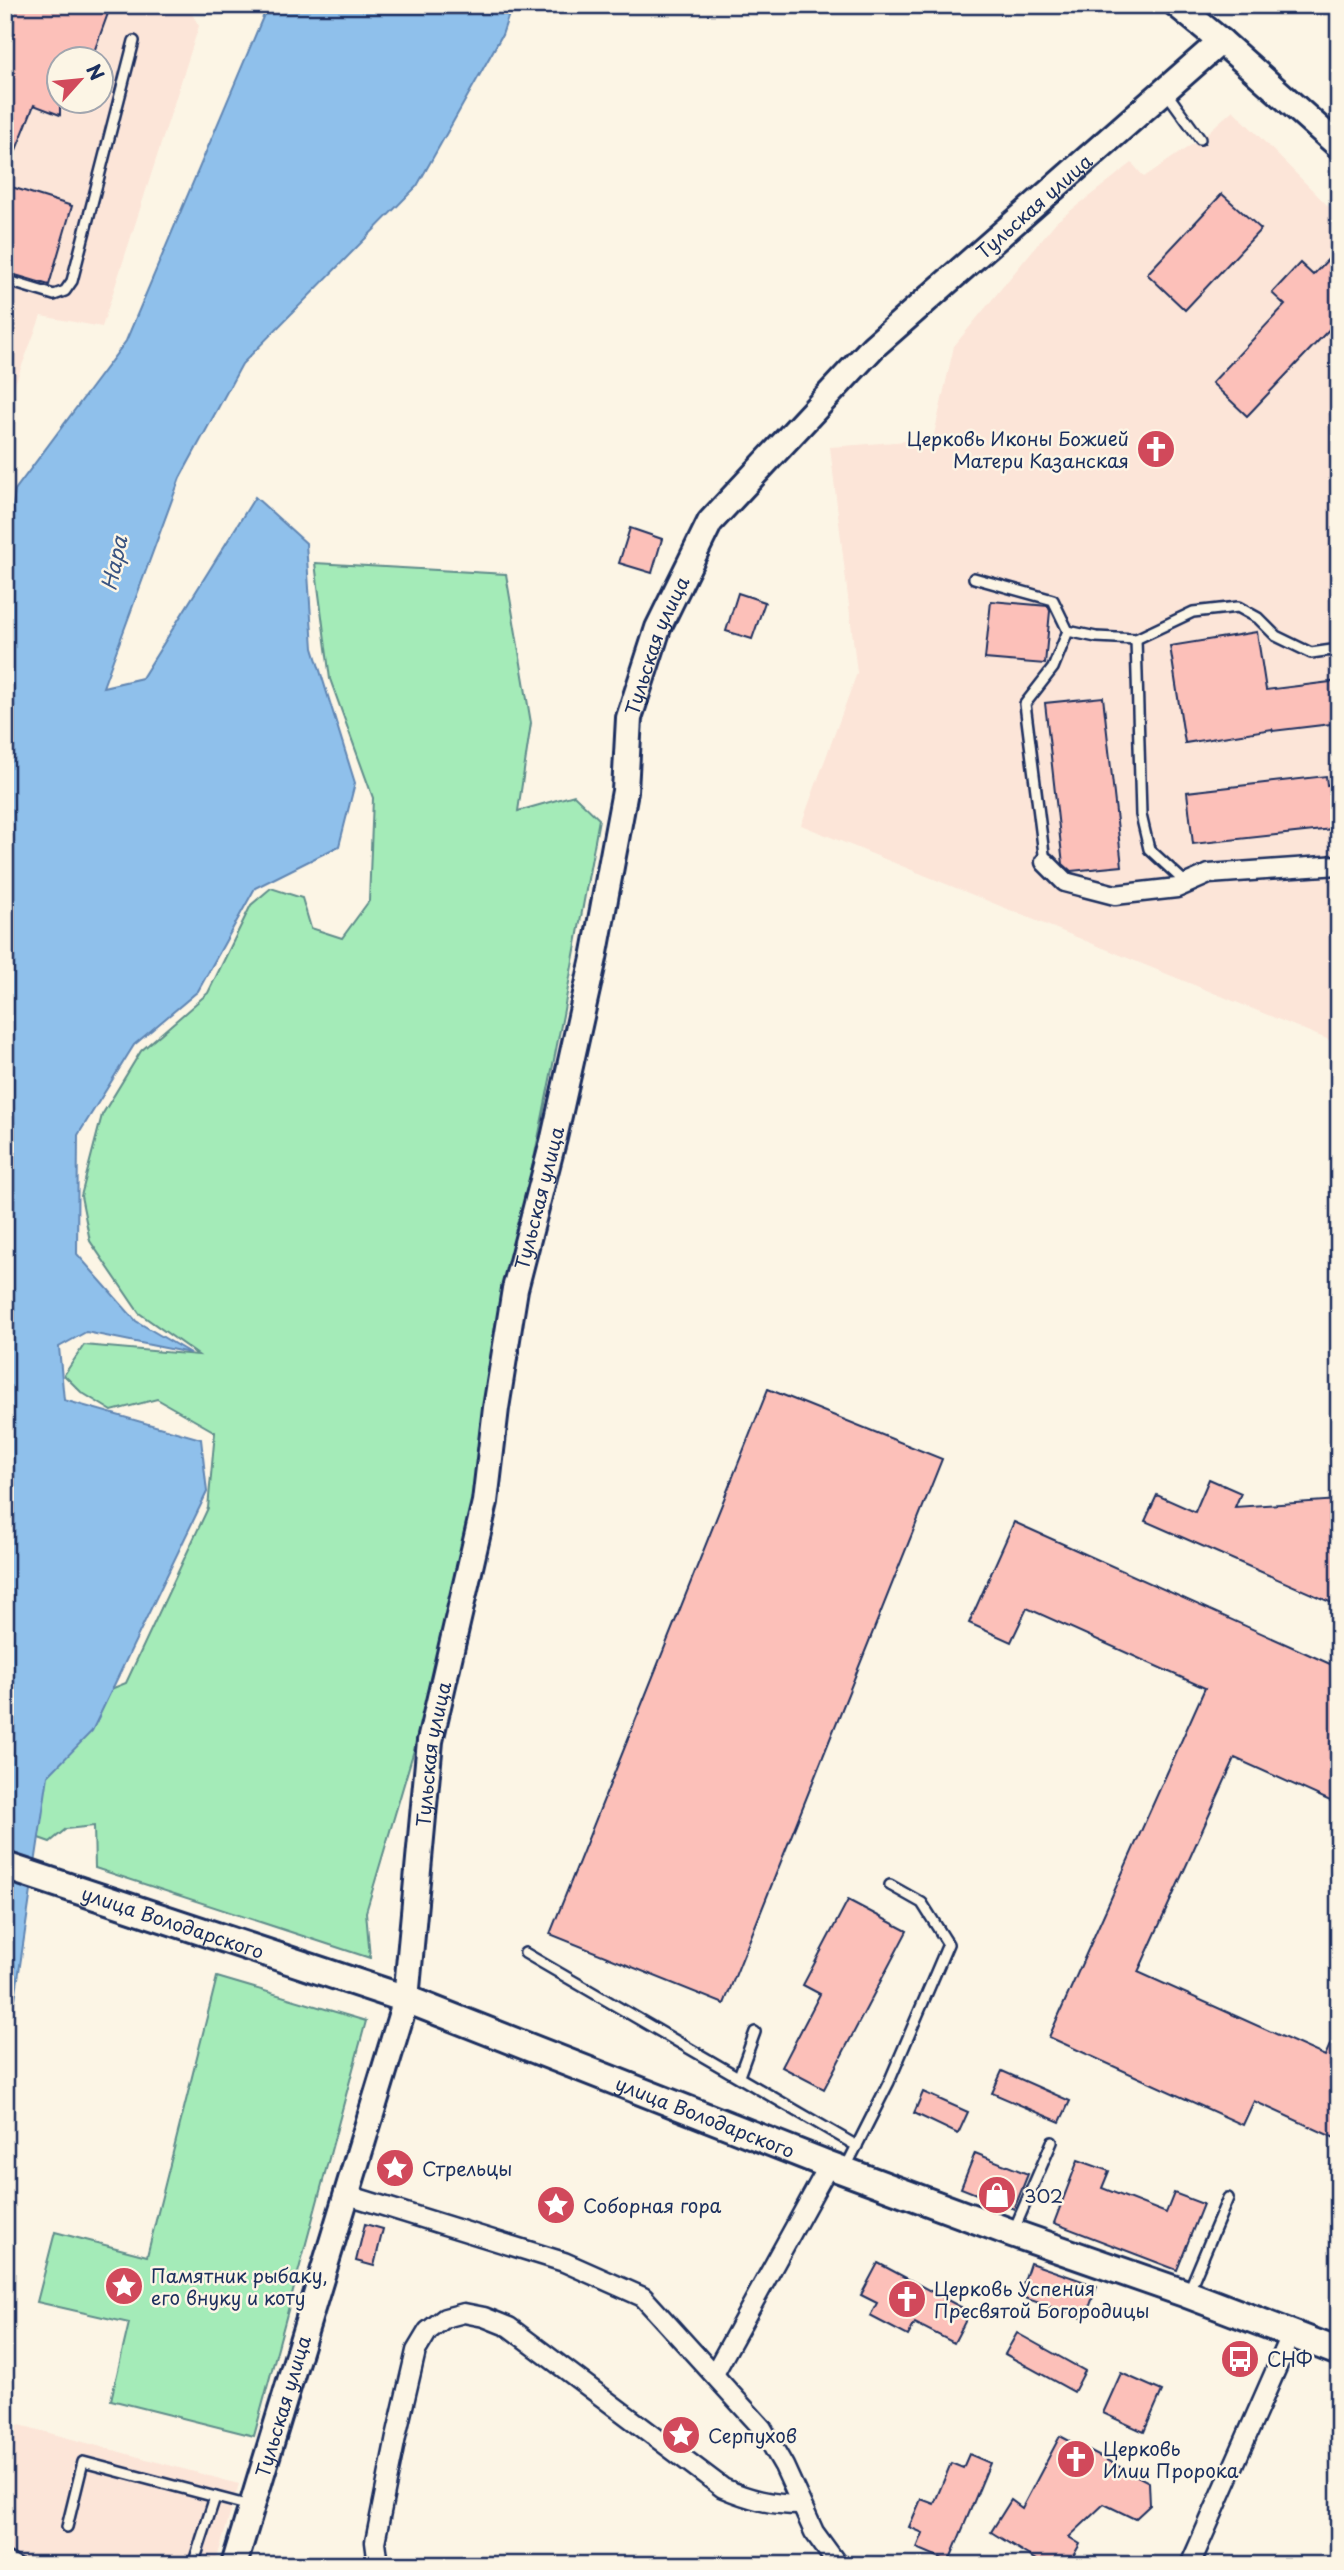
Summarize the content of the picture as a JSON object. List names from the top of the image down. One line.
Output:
{"streets":{"main road":["улица Володарского"],"street":["Тульская улица"]},"crossings":[["Тульская улица","улица Володарского"]],"water":["Нара"],"places":{"church":["Церковь Иконы Божией Матери Казанская","Церковь Успения Пресвятой Богородицы","Церковь Илии Пророка"],"place":["Стрельцы","Соборная гора","Памятник рыбаку, его внуку и коту","Серпухов"],"shop":["302"],"bus stop":["СНФ"]},"north":"top right"}
